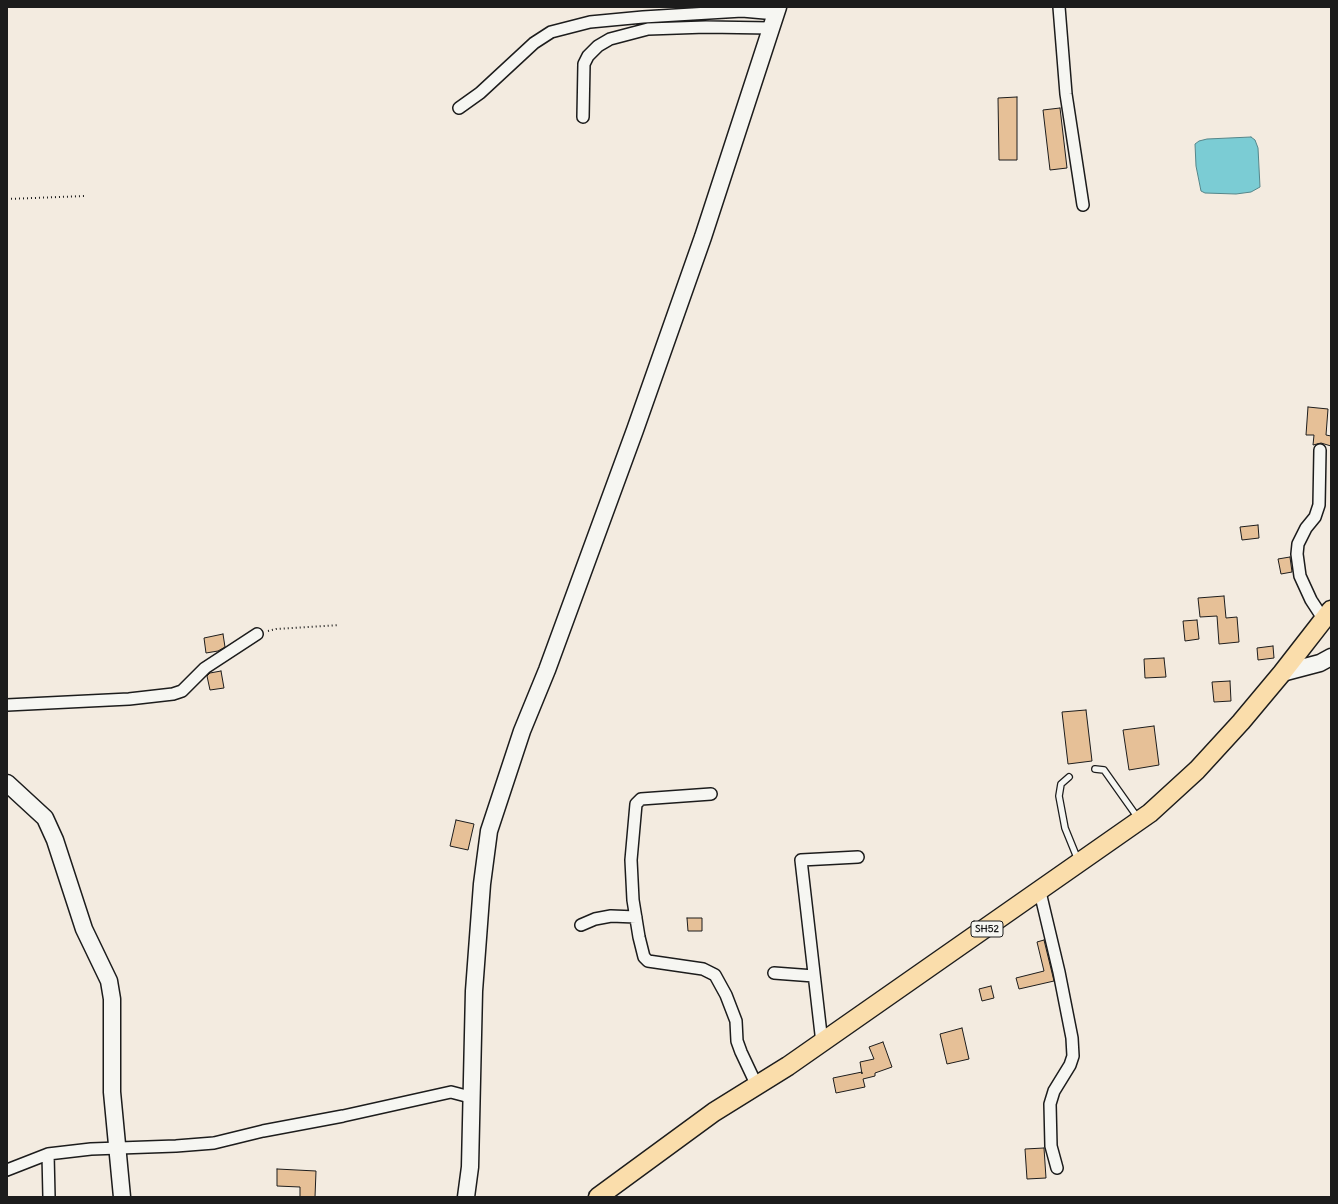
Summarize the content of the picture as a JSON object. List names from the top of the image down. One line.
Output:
{"streets":{"main road":["SH52"]}}
